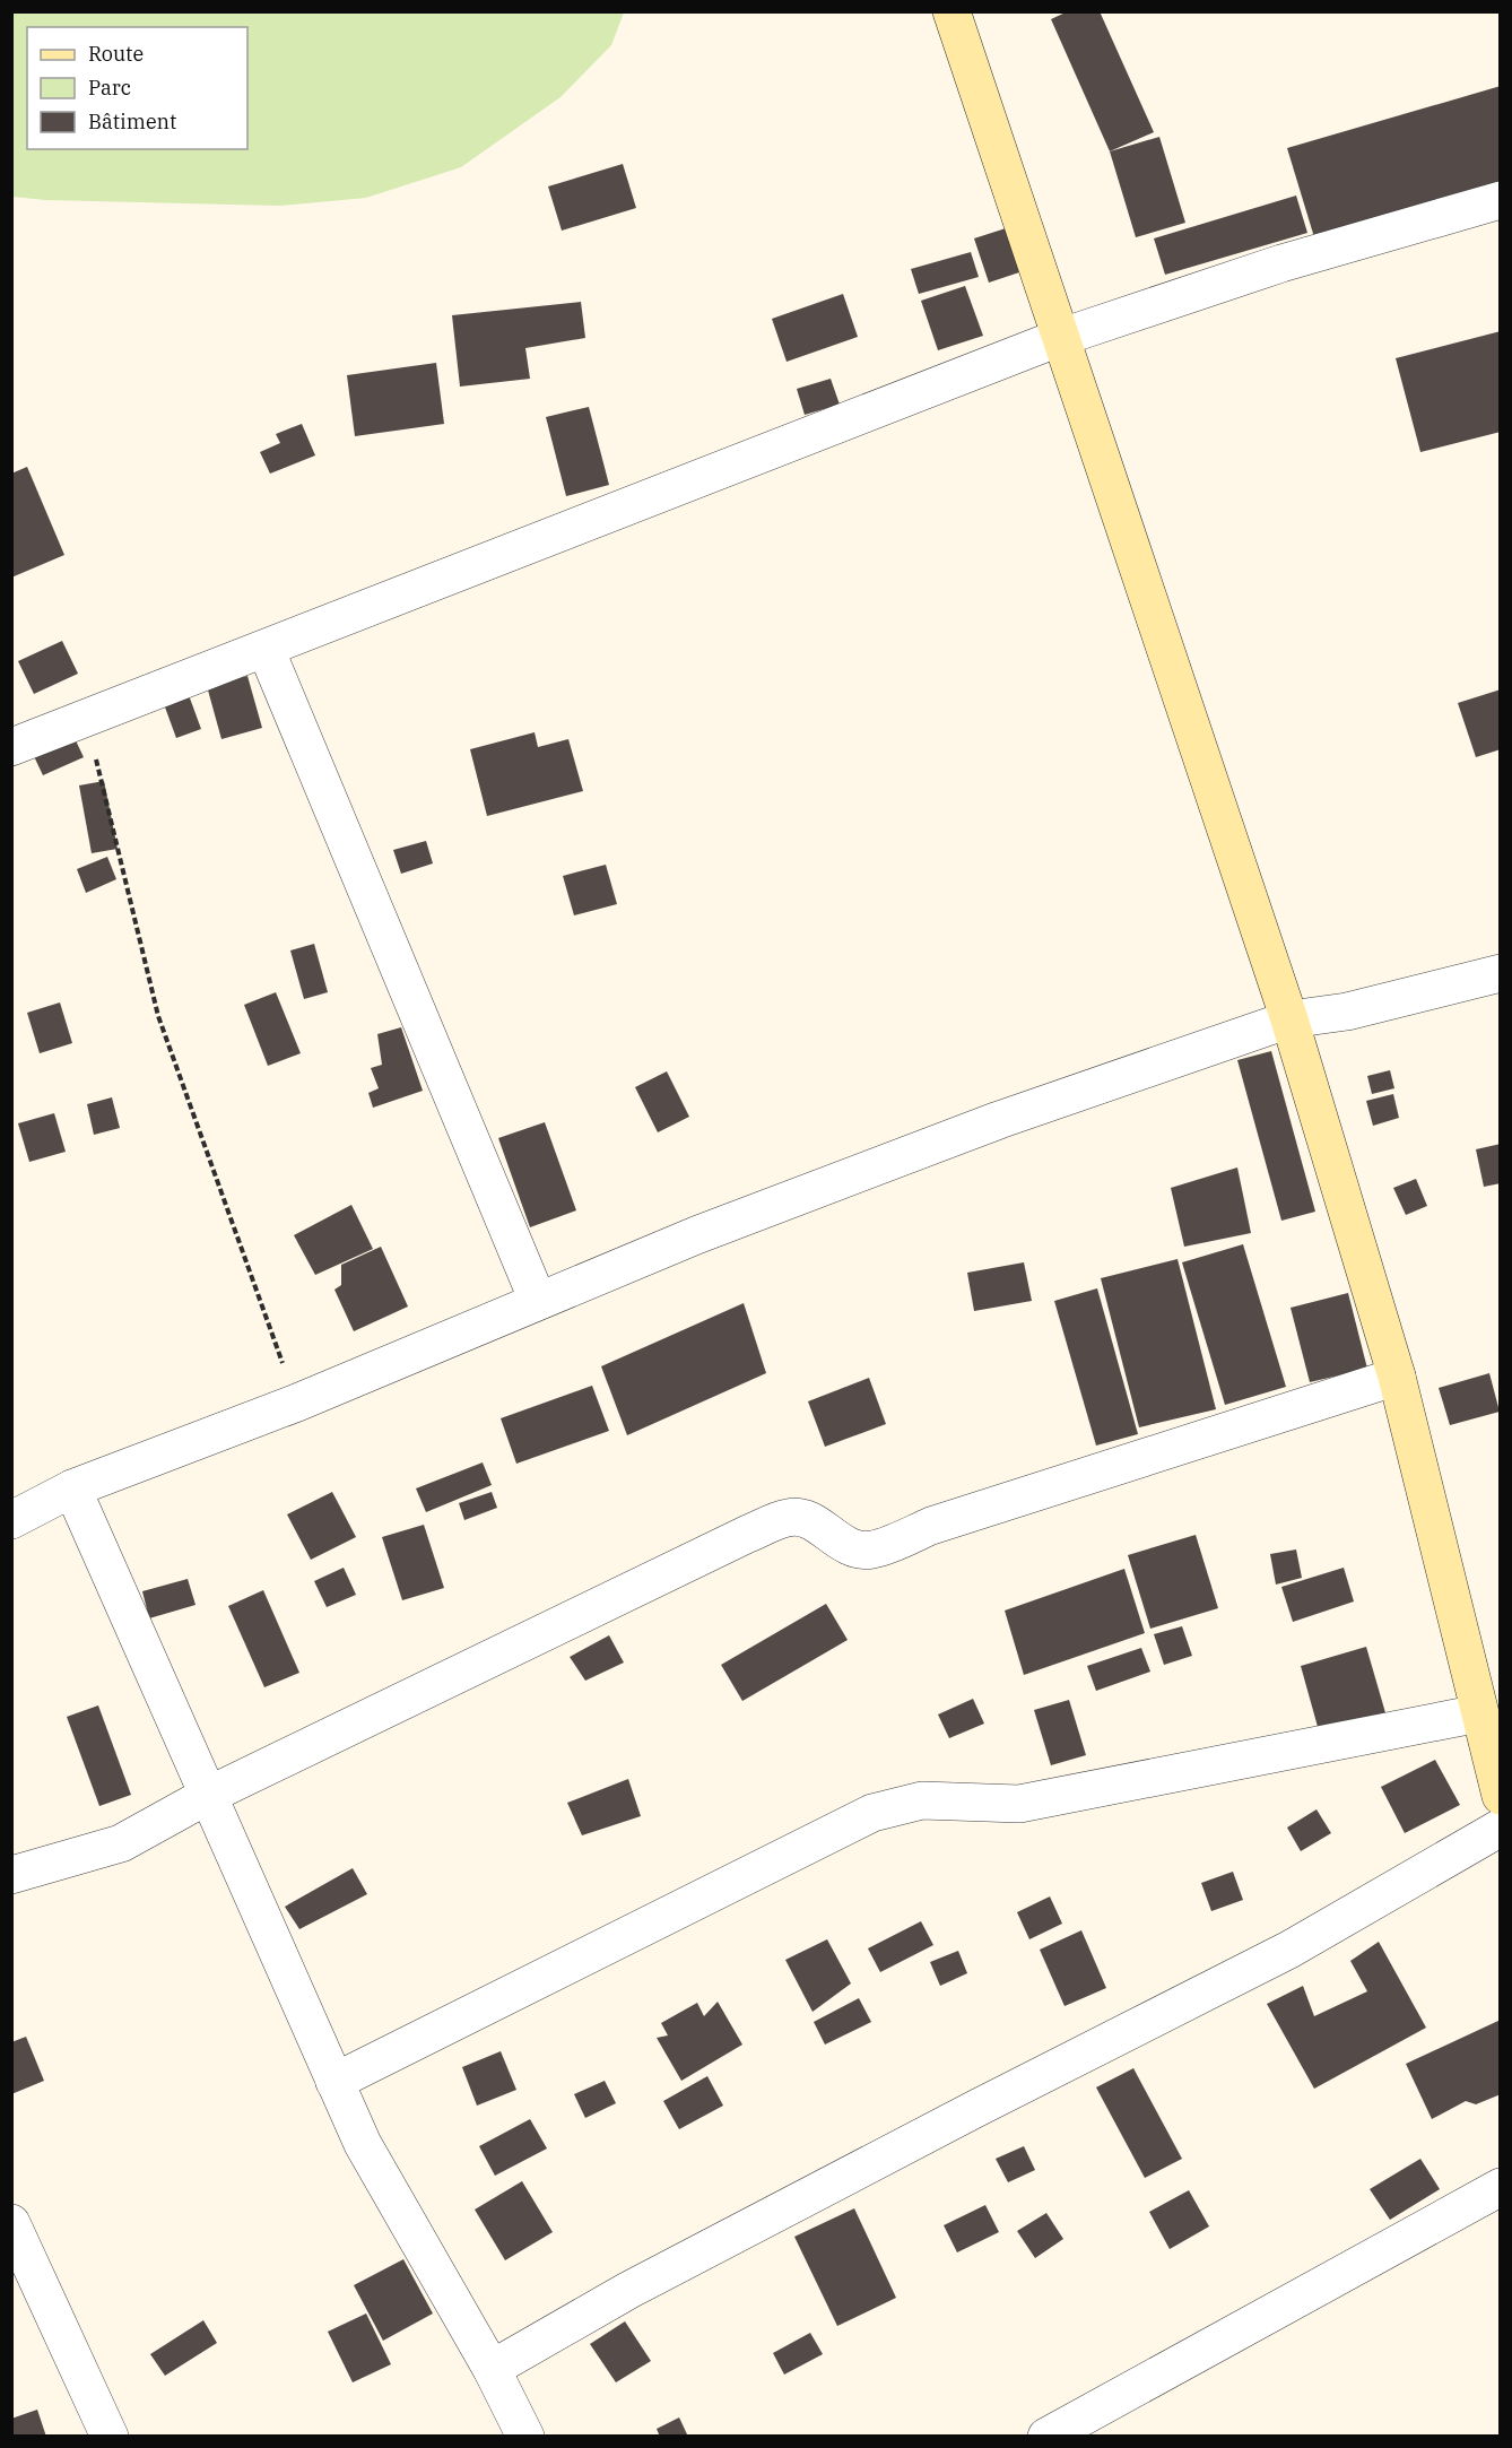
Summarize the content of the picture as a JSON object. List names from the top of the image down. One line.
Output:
{"legend":["Route","Parc","Bâtiment"]}
